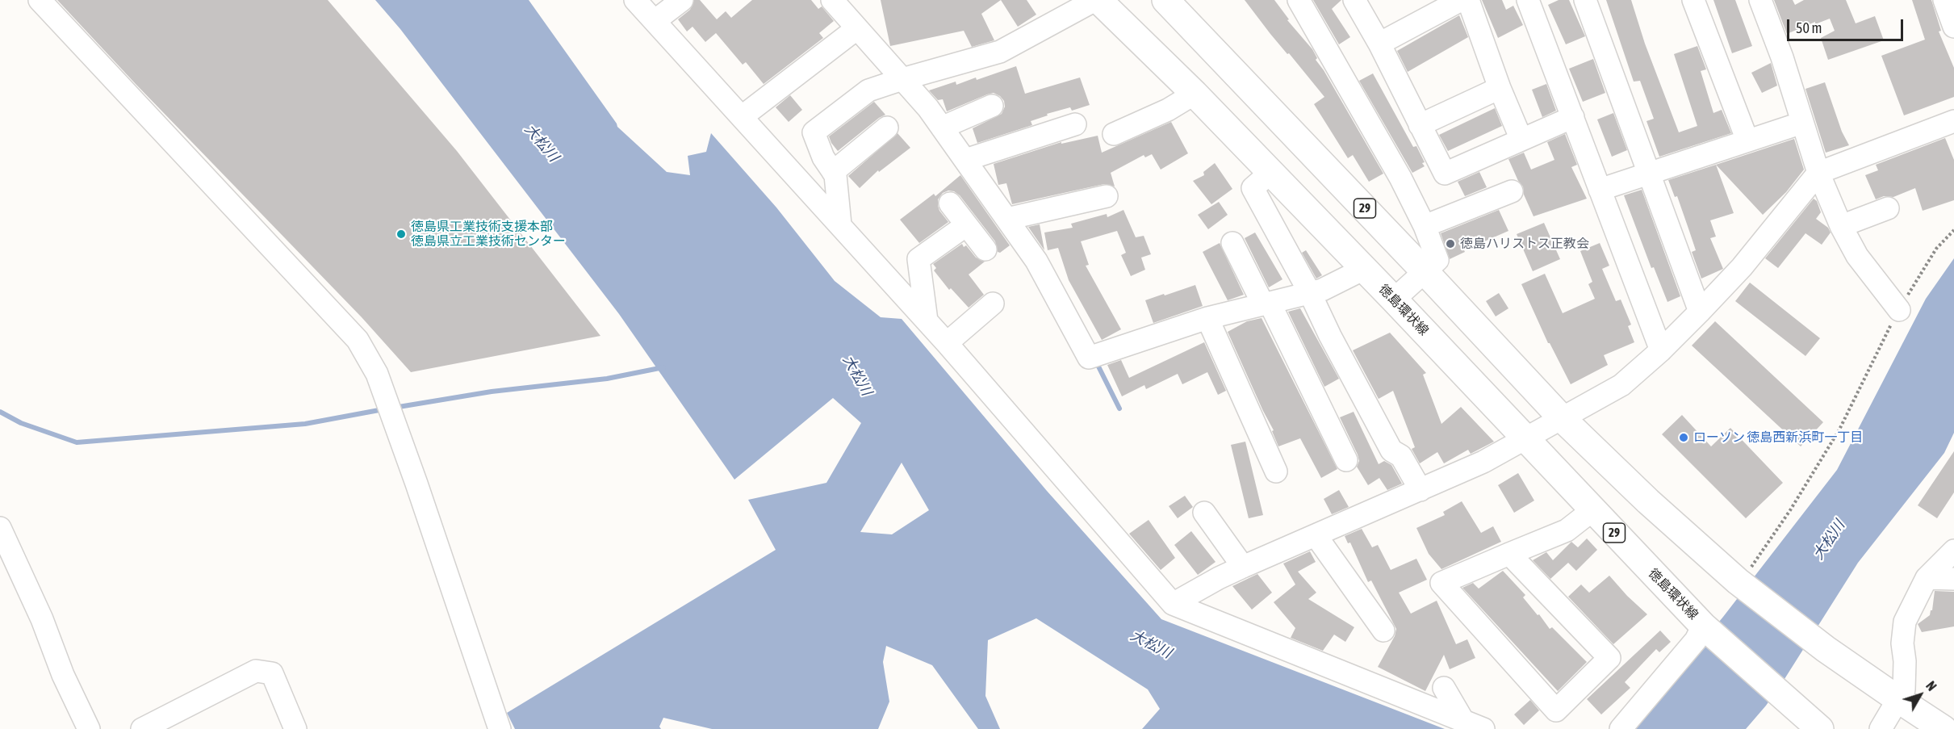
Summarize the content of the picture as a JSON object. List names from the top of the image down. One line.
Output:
{"streets":{"main road":["29","徳島環状線"]},"water":["大松川"],"places":["徳島県工業技術支援本部 徳島県立工業技術センター","徳島ハリストス正教会","ローソン 徳島西新浜町一丁目"],"scale_bar":"50 m","north":"top right"}
